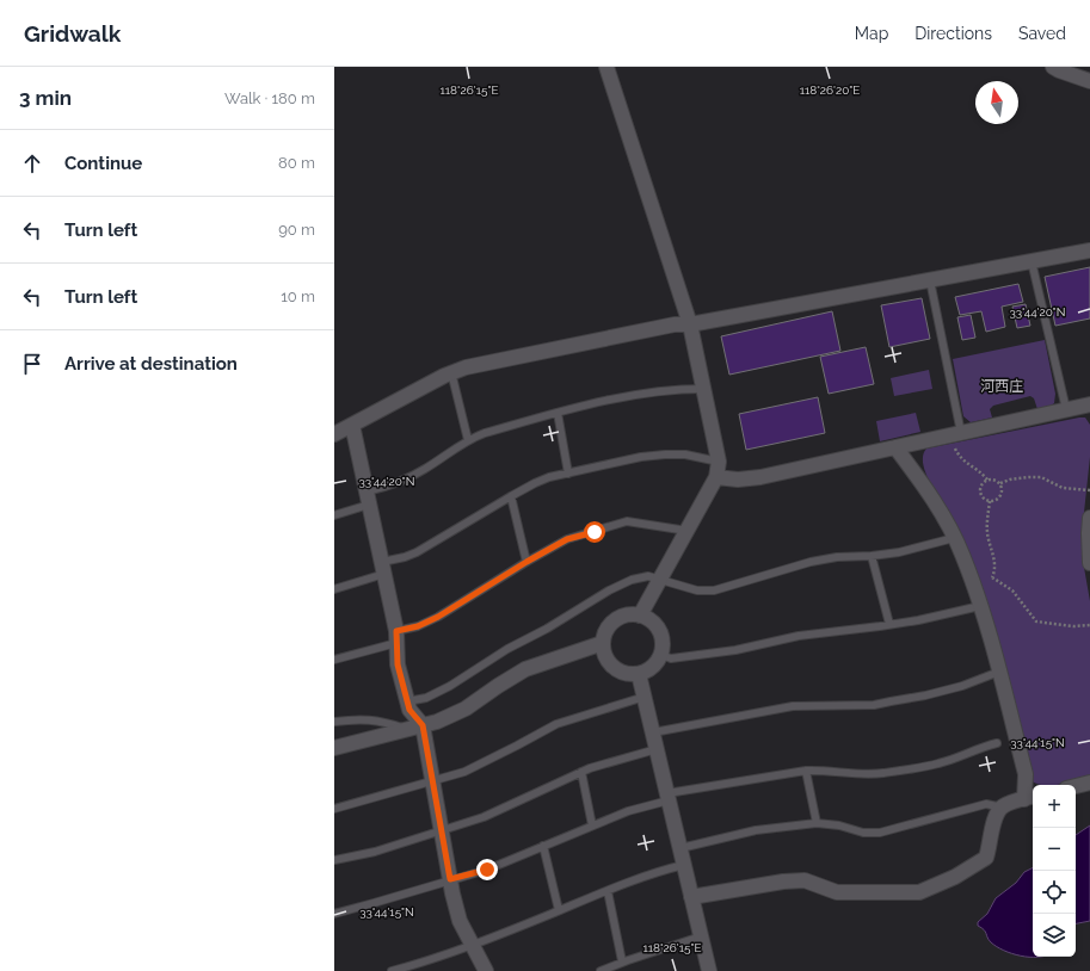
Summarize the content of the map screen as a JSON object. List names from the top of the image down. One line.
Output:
{"districts":["河西庄"],"north":"top","page":{"header":"Gridwalk","nav":["Map","Directions","Saved"],"heading":["3 min","Walk · 180 m"],"list":[["Continue","80 m"],["Turn left","90 m"],["Turn left","10 m"],"Arrive at destination"],"map_buttons":["+","−"]},"coordinates":["118°26'15\"E","118°26'20\"E","33°44'20\"N","33°44'15\"N"]}
